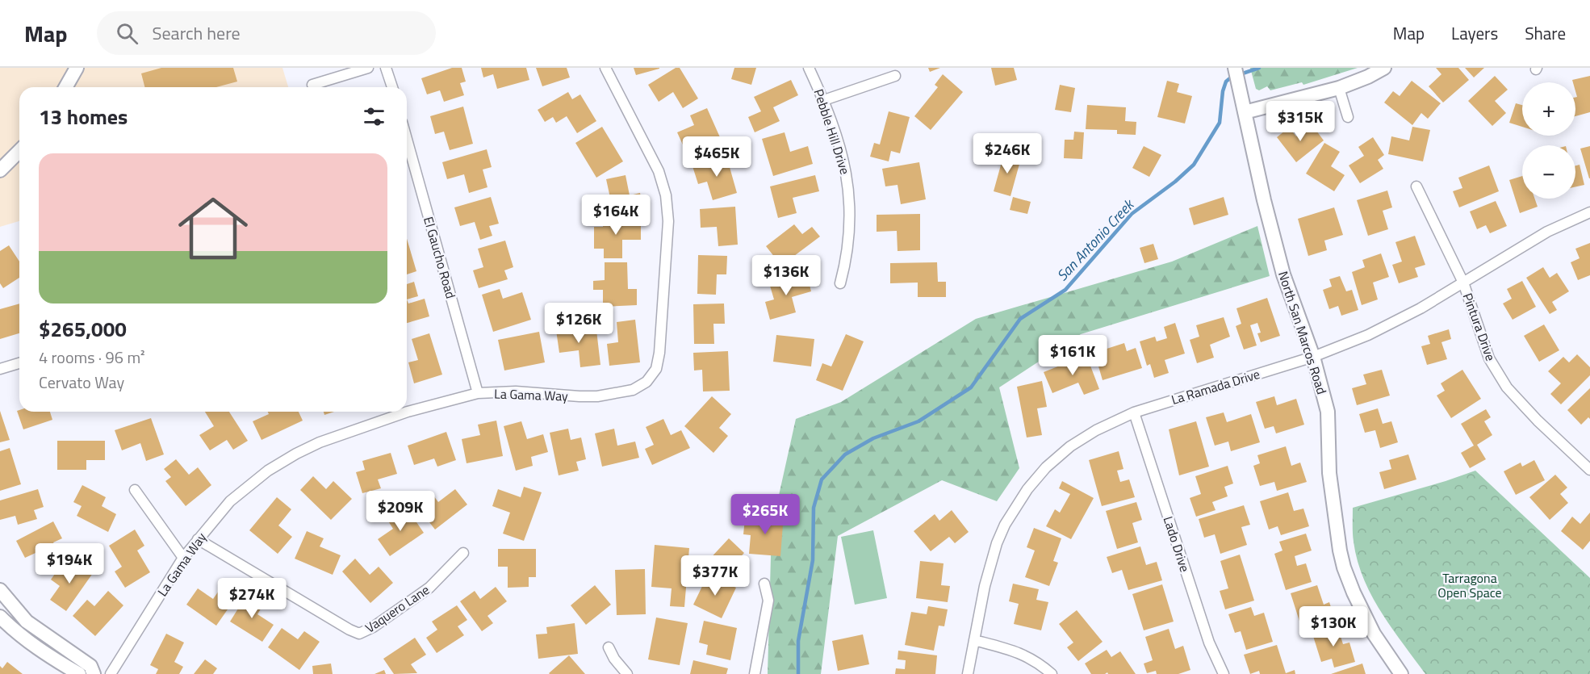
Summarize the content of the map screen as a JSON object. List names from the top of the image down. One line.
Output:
{"streets":{"street":["Pebble Hill Drive","El Gaucho Road","Pintura Drive","North San Marcos Road","La Ramada Drive","La Gama Way","Lado Drive","Vaquero Lane"]},"crossings":[["El Gaucho Road","La Gama Way"],["Pintura Drive","La Ramada Drive"],["North San Marcos Road","La Ramada Drive"],["La Ramada Drive","Lado Drive"],["La Gama Way","Vaquero Lane"]],"water":["San Antonio Creek"],"parks":["Tarragona Open Space"],"page":{"header":"Map","search":"Search here","nav":["Map","Layers","Share"],"map_buttons":["+","−"],"heading":"13 homes","price":["$315K","$246K","$465K","$164K","$136K","$126K","$161K","$209K","$265K","$194K","$377K","$274K","$130K"],"list":[{"name":"$265,000","note":"4 rooms · 96 m² · Cervato Way"}]}}
